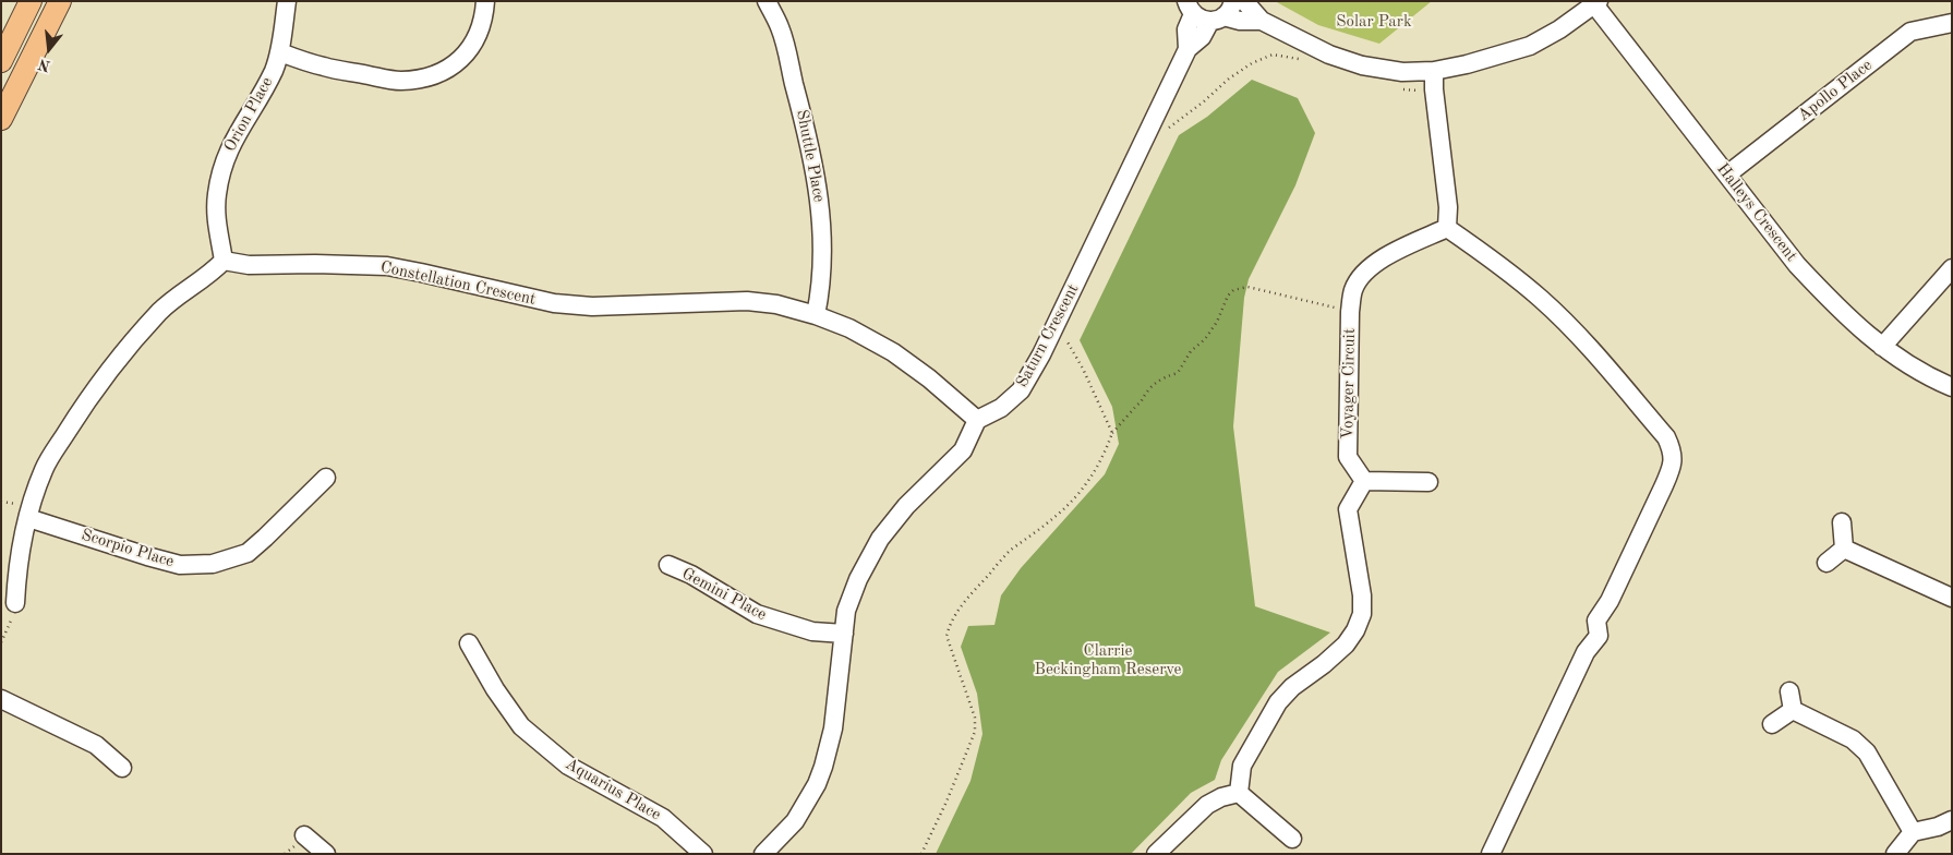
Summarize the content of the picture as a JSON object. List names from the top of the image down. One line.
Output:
{"streets":{"street":["Apollo Place","Orion Place","Shuttle Place","Halleys Crescent","Constellation Crescent","Saturn Crescent","Voyager Circuit","Scorpio Place","Gemini Place","Aquarius Place"]},"crossings":[["Apollo Place","Halleys Crescent"],["Orion Place","Constellation Crescent"],["Shuttle Place","Constellation Crescent"],["Constellation Crescent","Saturn Crescent"]],"parks":["Solar Park","Clarrie Beckingham Reserve"],"north":"bottom"}
